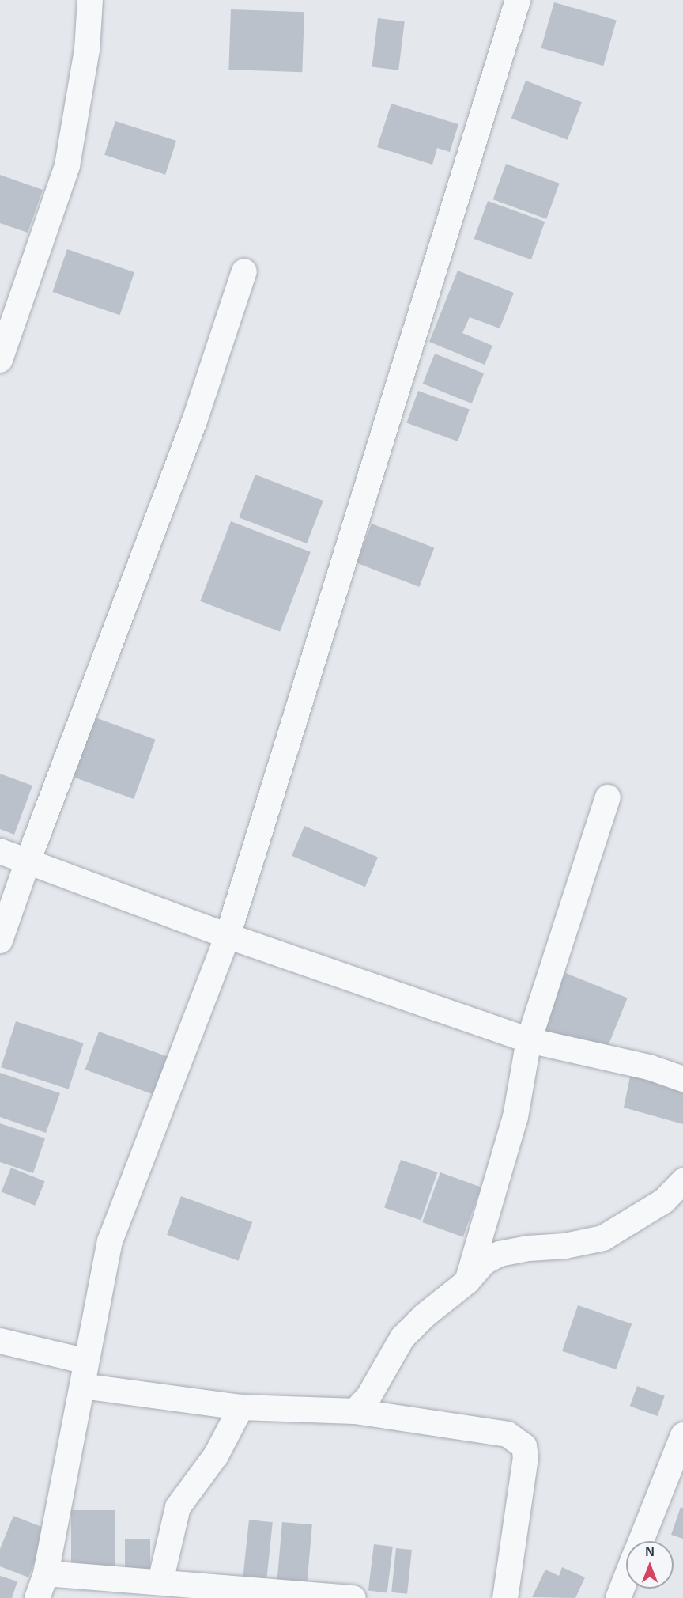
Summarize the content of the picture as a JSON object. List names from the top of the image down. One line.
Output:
{"north":"top"}
